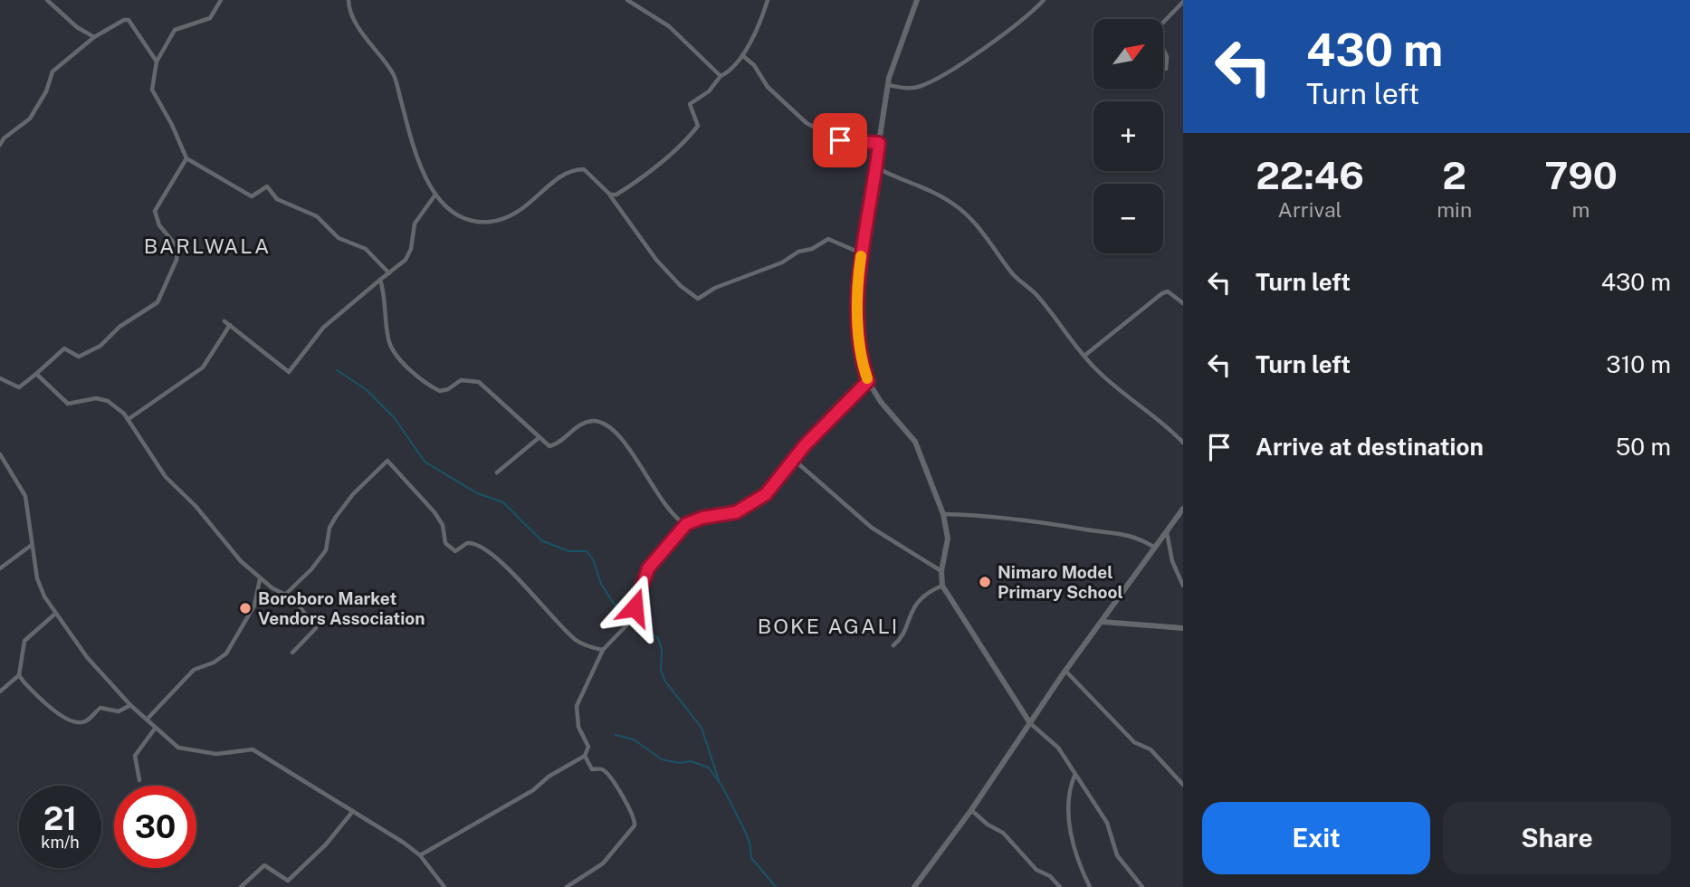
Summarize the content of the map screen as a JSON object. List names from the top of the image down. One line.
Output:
{"districts":["BARLWALA","BOKE AGALI"],"places":["Nimaro Model Primary School","Boroboro Market Vendors Association"],"north":"top right","page":{"turn":["430 m","Turn left"],"map_buttons":["+","−"],"eta":["22:46","Arrival","2","min","790","m"],"list":[{"name":"Turn left","value":"430 m"},{"name":"Turn left","value":"310 m"},{"name":"Arrive at destination","value":"50 m"}],"speed":"21 km/h","limit":"30","buttons":["Exit","Share"]}}
